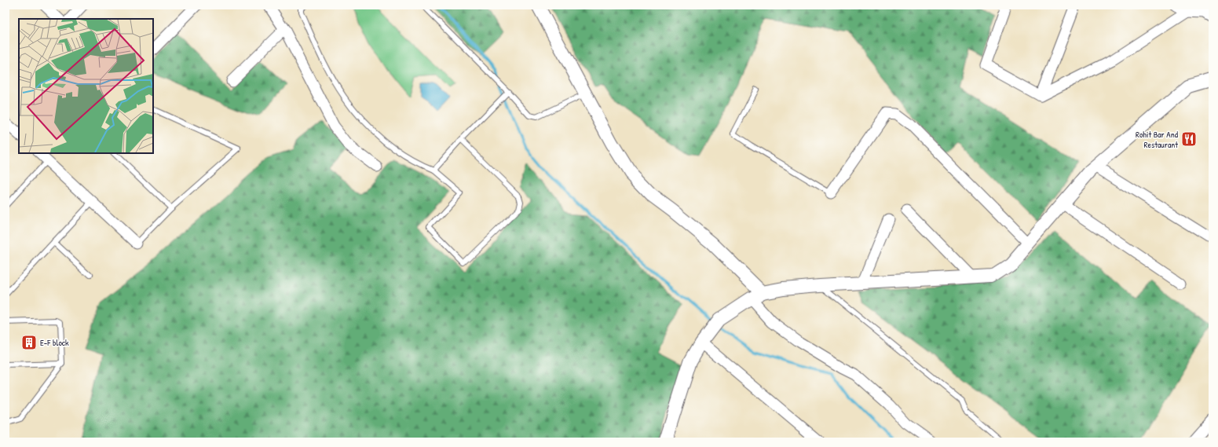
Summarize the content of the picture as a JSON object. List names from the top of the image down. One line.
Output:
{"places":{"restaurant":["Rohit Bar And Restaurant"],"building":["E-F block"]}}
